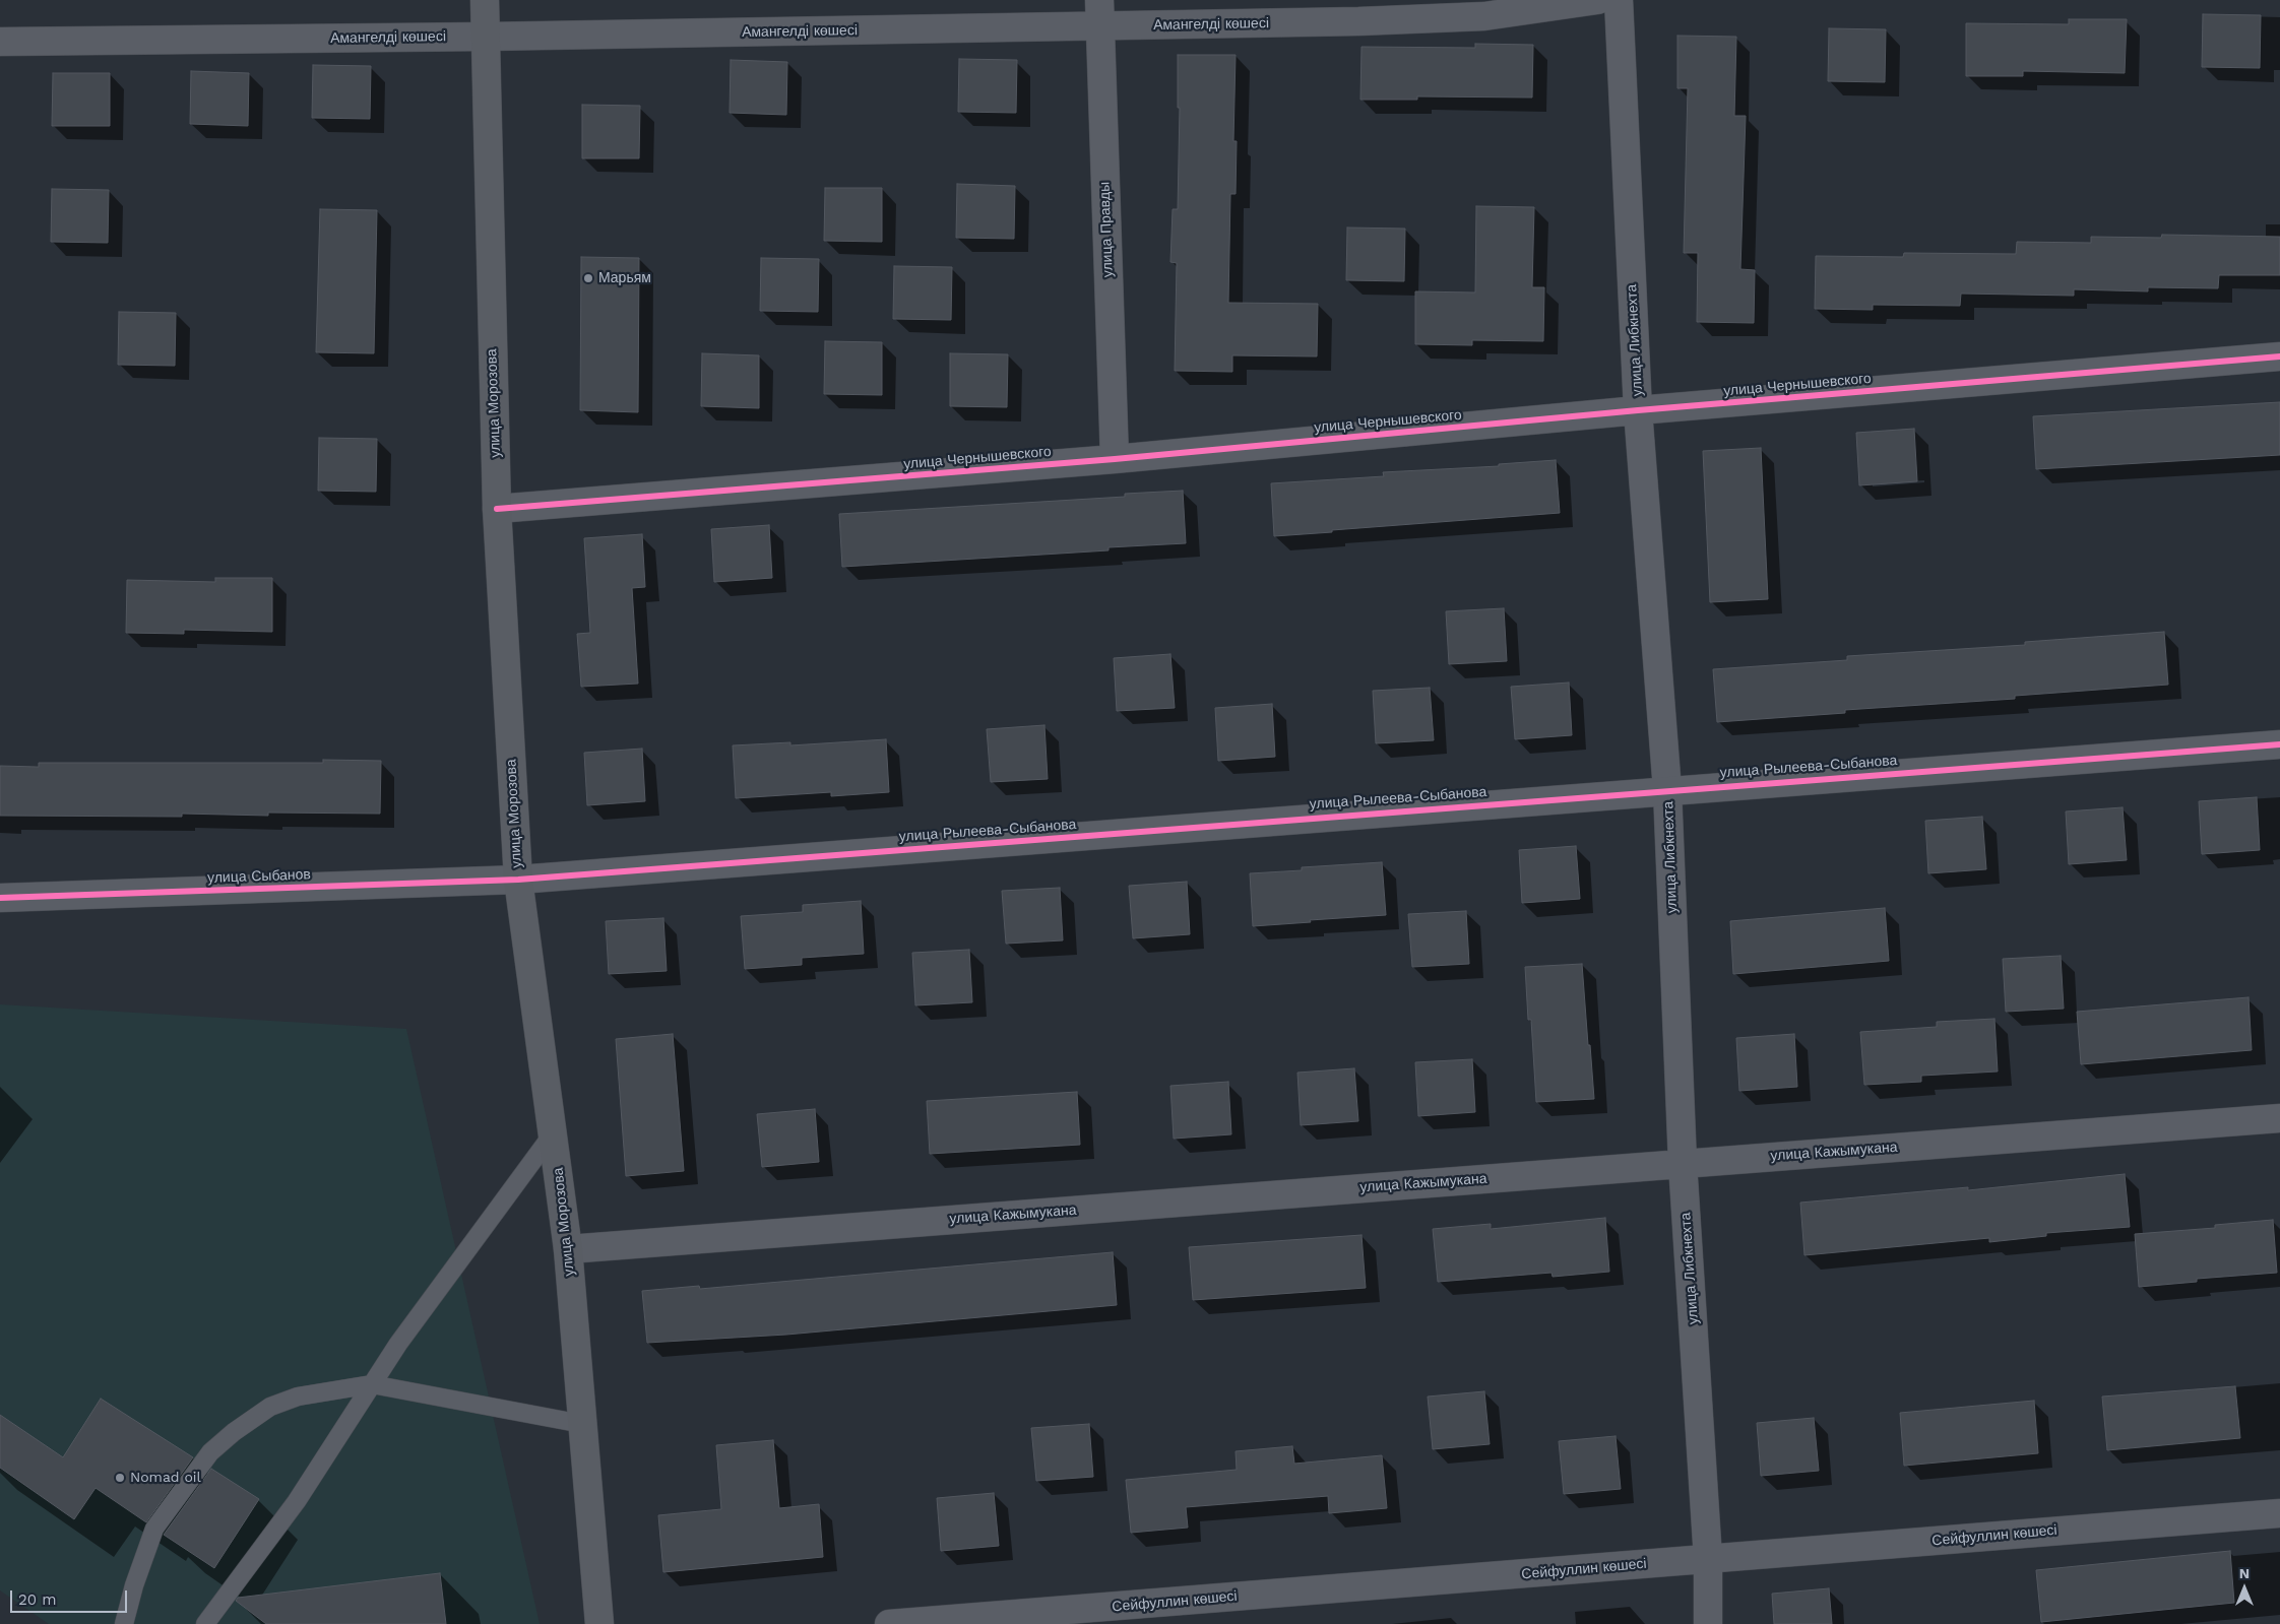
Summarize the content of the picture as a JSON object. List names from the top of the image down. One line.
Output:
{"streets":{"main road":["улица Морозова"],"street":["Амангелді көшесі","улица Правды","улица Либкнехта","улица Чернышевского","улица Рылеева-Сыбанова","улица Сыбанов","улица Кажымукана","Сейфуллин көшесі"]},"crossings":[["Амангелді көшесі","улица Правды"],["Амангелді көшесі","улица Морозова"],["улица Правды","улица Чернышевского"],["улица Либкнехта","улица Чернышевского"],["улица Либкнехта","улица Рылеева-Сыбанова"],["улица Либкнехта","улица Кажымукана"],["улица Либкнехта","Сейфуллин көшесі"],["улица Чернышевского","улица Морозова"],["улица Морозова","улица Рылеева-Сыбанова"],["улица Морозова","улица Сыбанов"],["улица Морозова","улица Кажымукана"],["улица Рылеева-Сыбанова","улица Сыбанов"]],"places":["Марьям","Nomad oil"],"scale_bar":"20 m","north":"top"}
